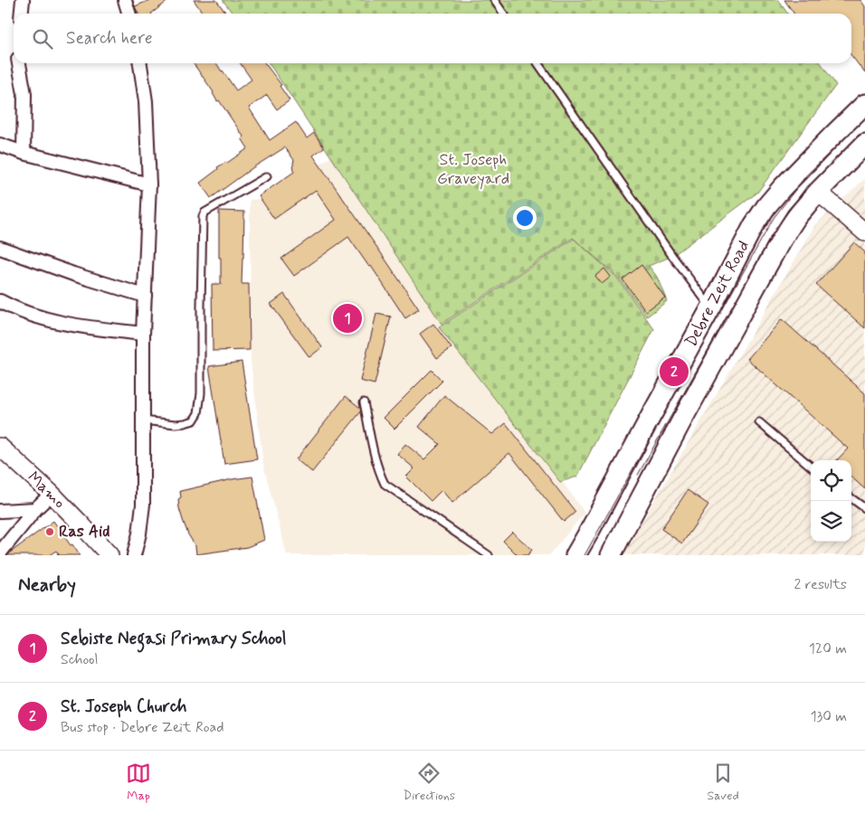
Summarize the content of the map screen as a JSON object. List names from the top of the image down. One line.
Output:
{"streets":{"main road":["Debre Zeit Road"],"street":["Mamo"]},"parks":["St. Joseph Graveyard"],"places":["Ras Aid"],"page":{"search":"Search here","pins":["1","2"],"heading":["Nearby","2 results"],"list":[{"mark":"1","name":"Sebiste Negasi Primary School","note":"School","value":"120 m"},{"mark":"2","name":"St. Joseph Church","note":"Bus stop · Debre Zeit Road","value":"130 m"}],"nav":["Map","Directions","Saved"]}}
